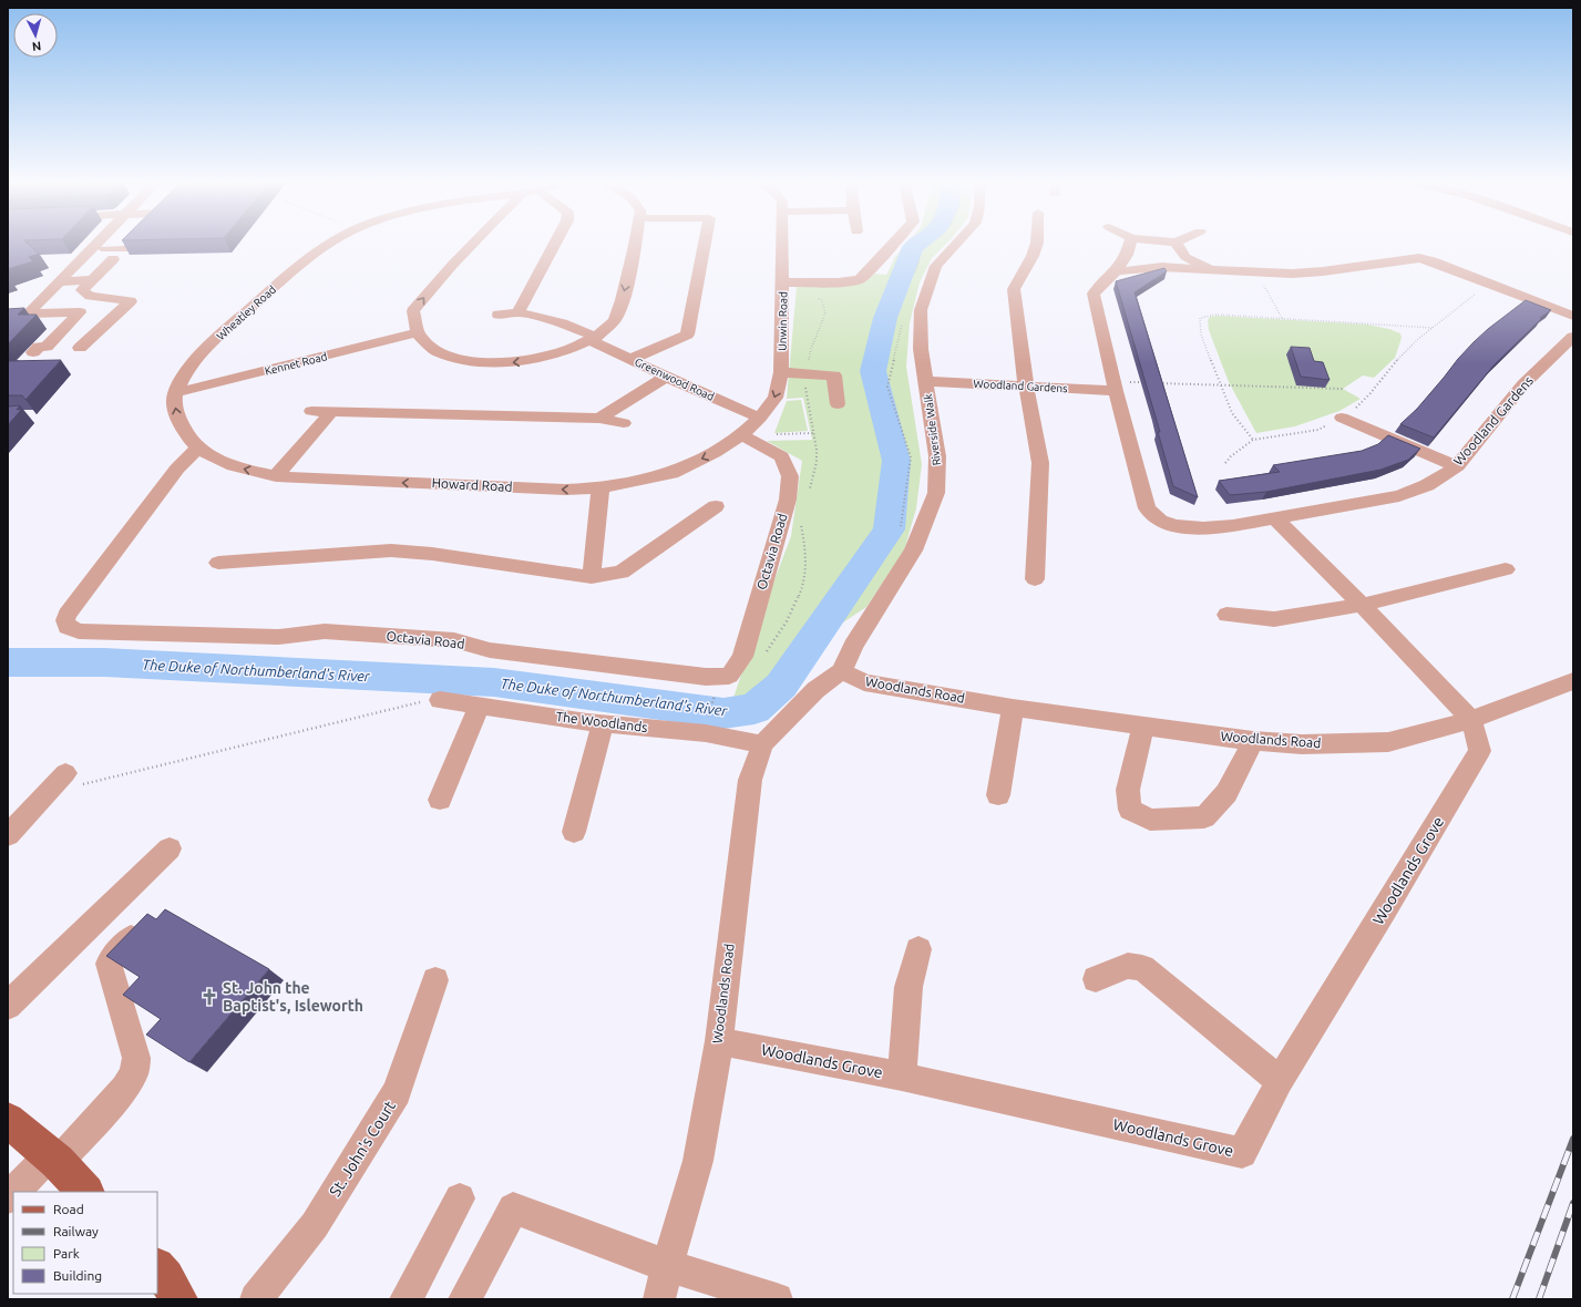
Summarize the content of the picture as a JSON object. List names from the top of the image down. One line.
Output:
{"streets":{"street":["Wheatley Road","Unwin Road","Kennet Road","Greenwood Road","Woodland Gardens","Riverside Walk","Howard Road","Octavia Road","Woodlands Road","The Woodlands","Woodlands Grove","St. John's Court"]},"crossings":[["Wheatley Road","Kennet Road"],["Unwin Road","Greenwood Road"],["Unwin Road","Howard Road"],["Unwin Road","Octavia Road"],["Woodland Gardens","Riverside Walk"],["Riverside Walk","Woodlands Road"],["Howard Road","Octavia Road"],["Woodlands Road","The Woodlands"],["Woodlands Road","Woodlands Grove"]],"water":["The Duke of Northumberland's River"],"places":{"church":["St. John the Baptist's, Isleworth"]},"legend":["Road","Railway","Park","Building"],"north":"bottom"}
